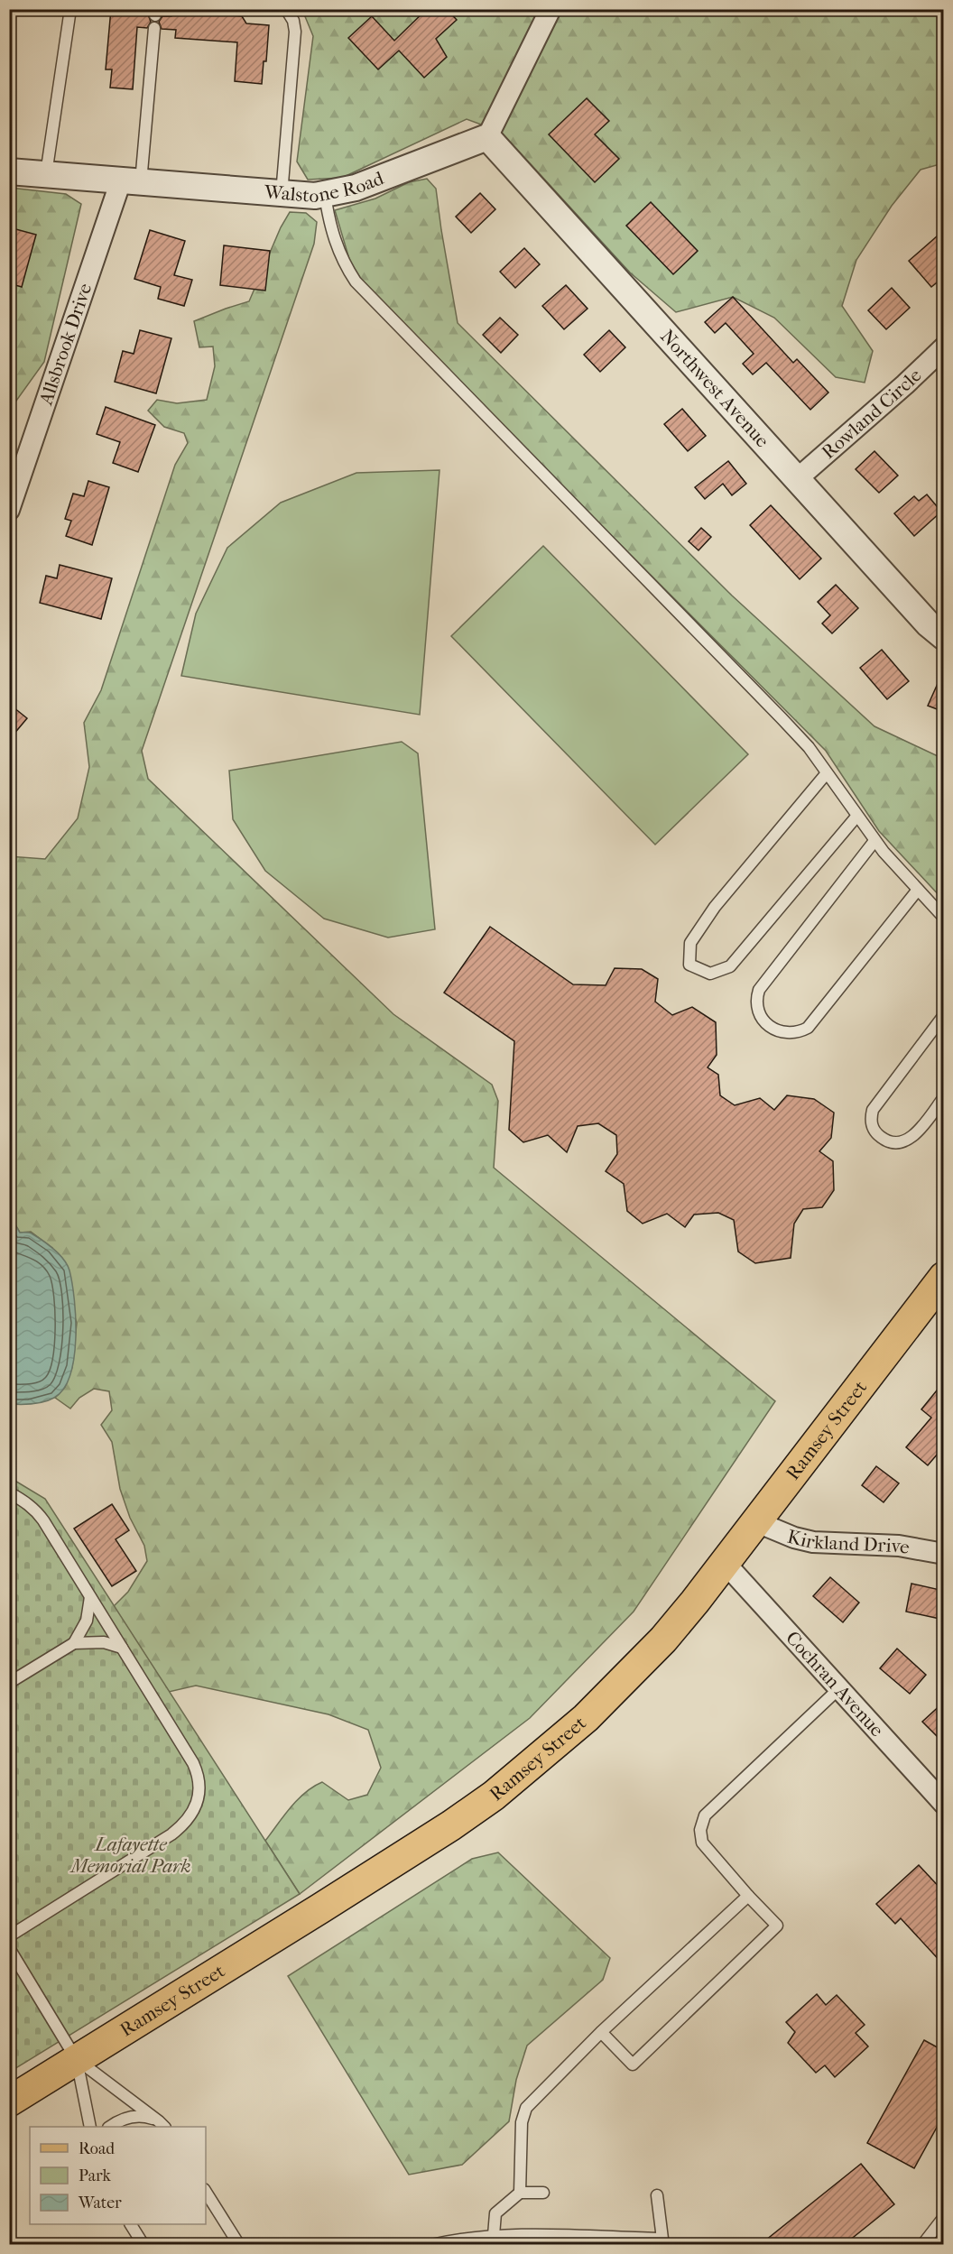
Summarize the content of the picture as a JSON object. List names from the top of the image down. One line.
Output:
{"streets":{"main road":["Ramsey Street"],"street":["Walstone Road","Allsbrook Drive","Northwest Avenue","Rowland Circle","Kirkland Drive","Cochran Avenue"]},"crossings":[["Walstone Road","Allsbrook Drive"],["Walstone Road","Northwest Avenue"],["Northwest Avenue","Rowland Circle"],["Ramsey Street","Kirkland Drive"],["Ramsey Street","Cochran Avenue"]],"parks":["Lafayette Memorial Park"],"legend":["Road","Park","Water"]}
